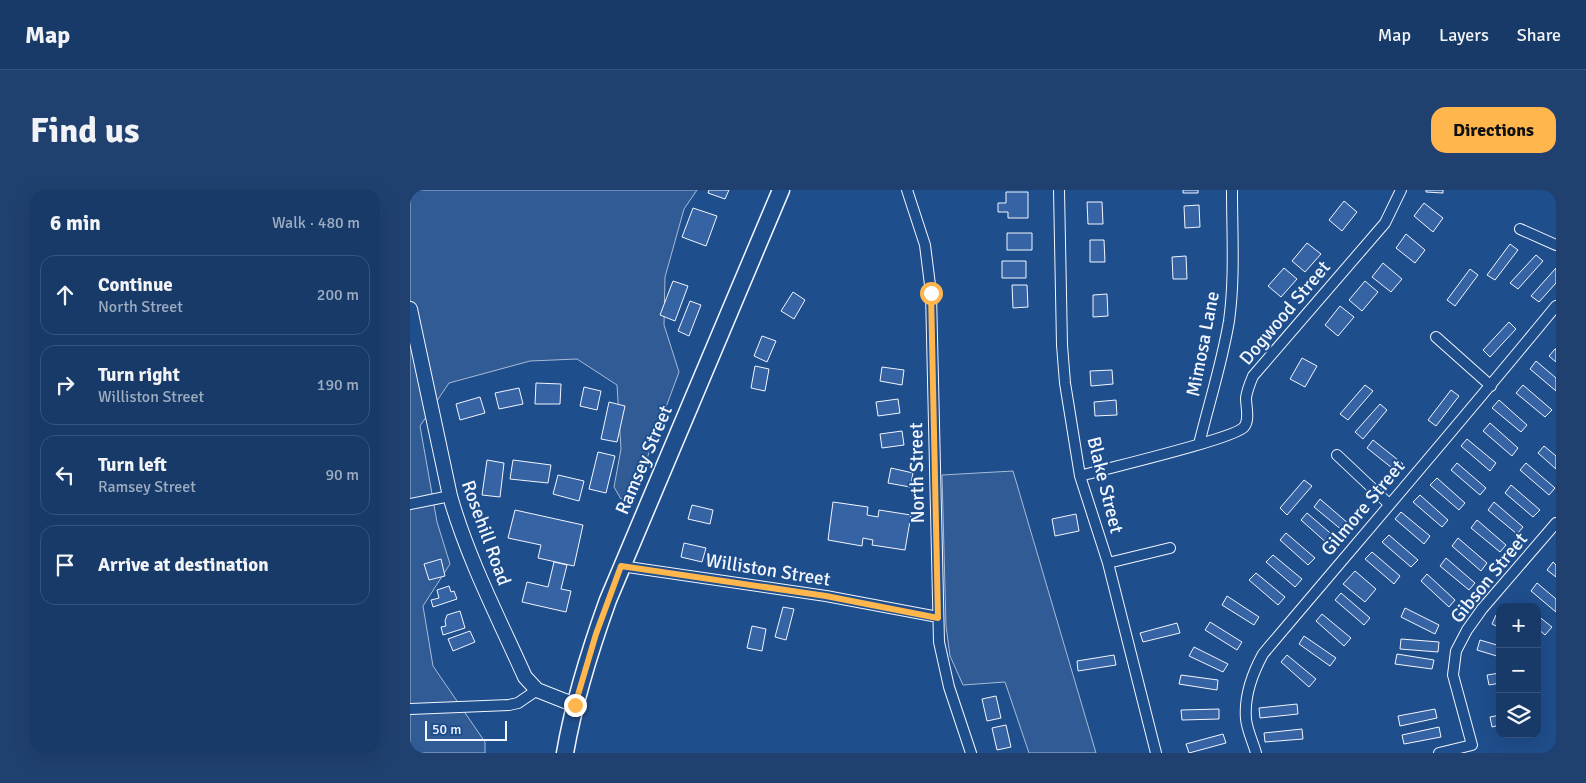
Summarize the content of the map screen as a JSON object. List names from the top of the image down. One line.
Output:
{"streets":{"main road":["Ramsey Street","Rosehill Road"],"street":["Dogwood Street","Mimosa Lane","North Street","Blake Street","Gilmore Street","Williston Street","Gibson Street"]},"crossings":[["Dogwood Street","Mimosa Lane"],["Ramsey Street","Williston Street"],["North Street","Williston Street"]],"scale_bar":"50 m","page":{"header":"Map","nav":["Map","Layers","Share"],"buttons":"Directions","title":"Find us","heading":["6 min","Walk · 480 m"],"list":[["Continue","North Street","200 m"],["Turn right","Williston Street","190 m"],["Turn left","Ramsey Street","90 m"],"Arrive at destination"],"map_buttons":["+","−"],"scale":"50 m"}}
